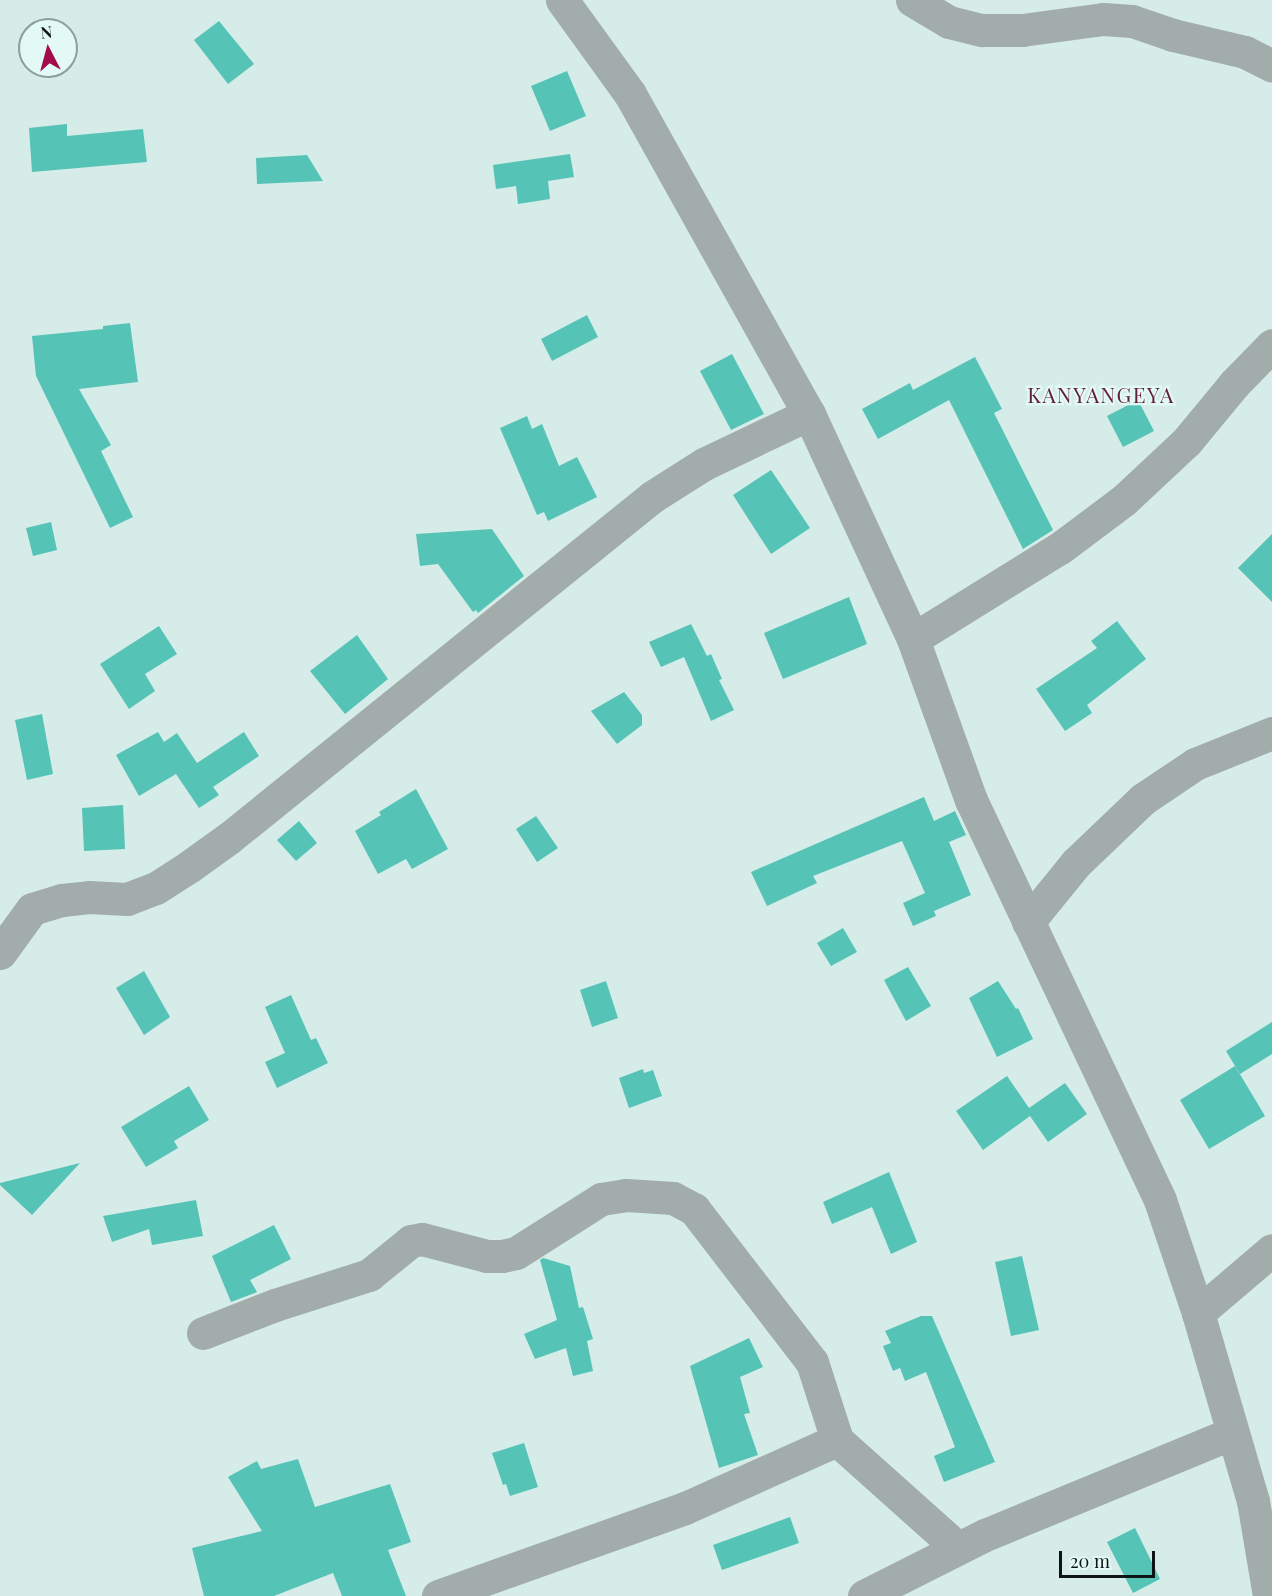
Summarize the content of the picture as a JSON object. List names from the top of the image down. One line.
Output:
{"districts":["KANYANGEYA"],"scale_bar":"20 m","north":"top"}
